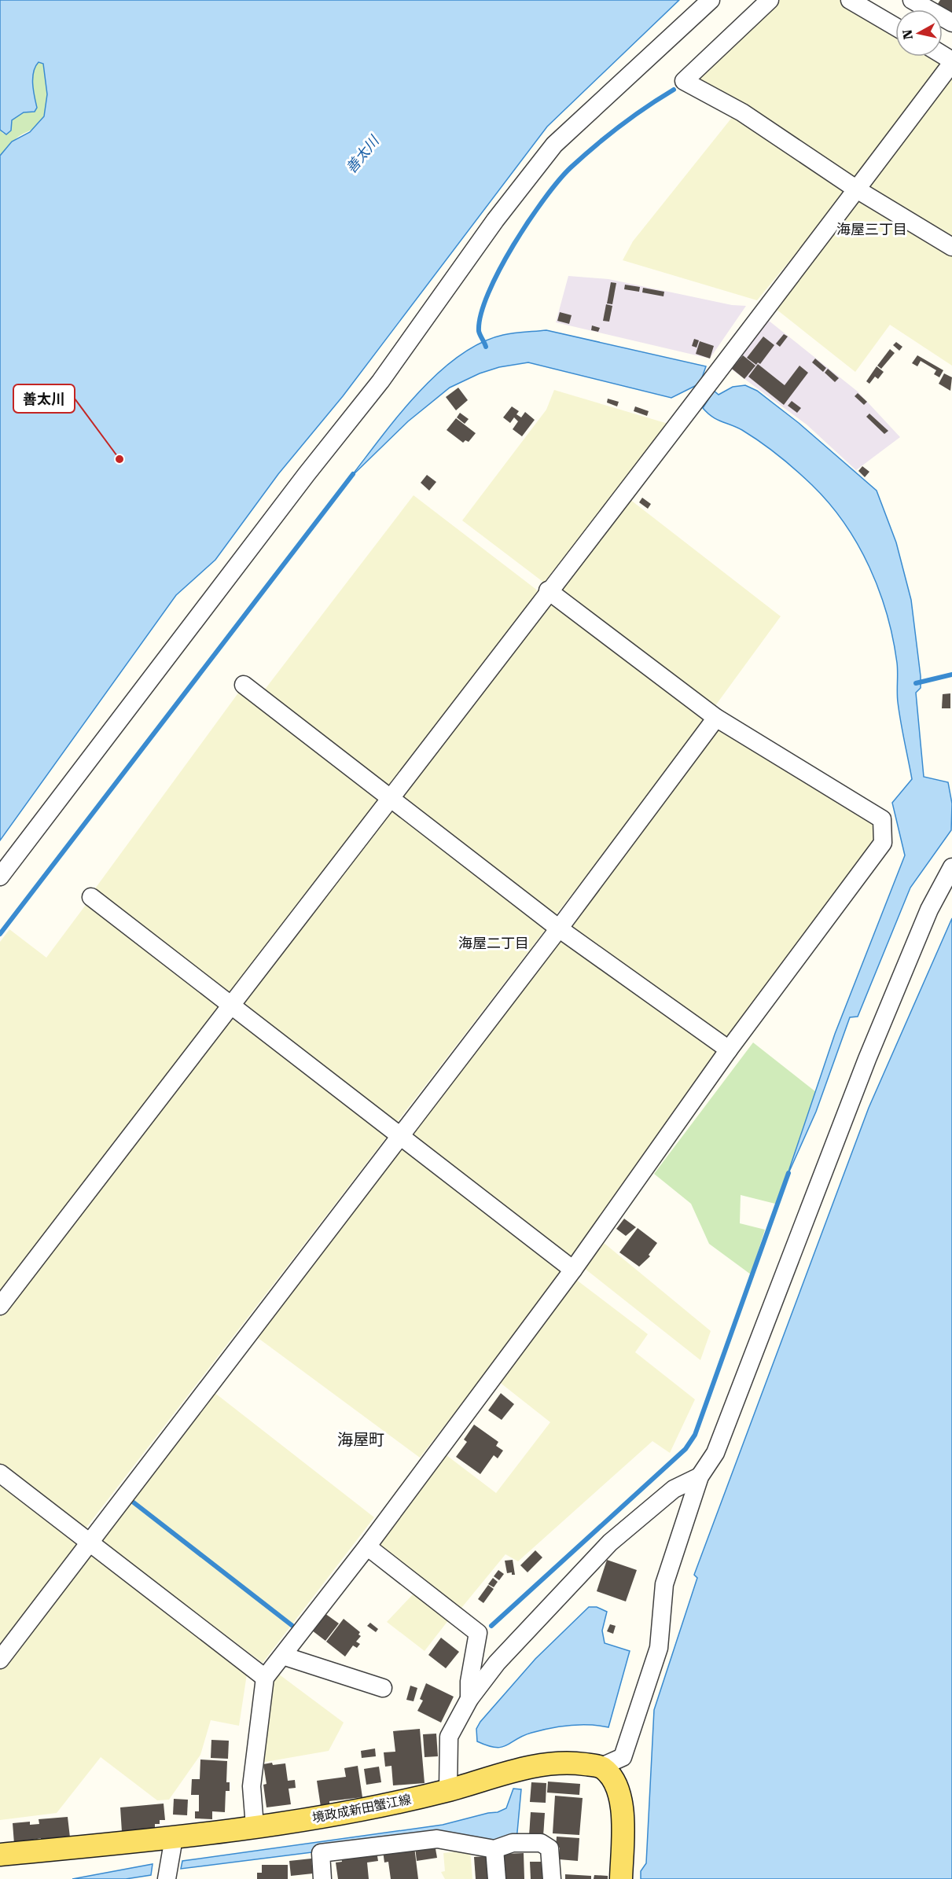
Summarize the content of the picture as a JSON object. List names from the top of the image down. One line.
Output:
{"streets":{"main road":["境政成新田蟹江線"]},"districts":["海屋三丁目","海屋二丁目","海屋町"],"water":["善太川"],"places":["善太川"],"north":"left"}
